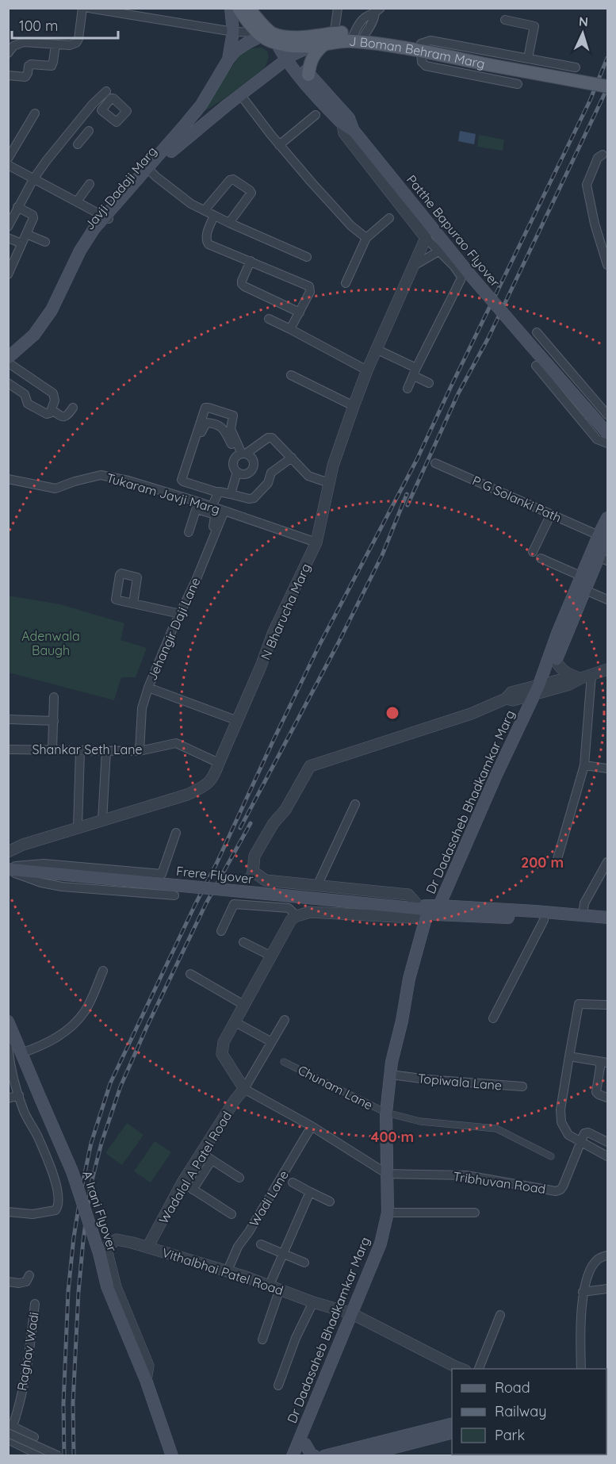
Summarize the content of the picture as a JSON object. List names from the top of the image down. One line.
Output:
{"streets":{"main road":["J Boman Behram Marg","Javji Dadaji Marg","Patthe Bapurao Flyover","Dr Dadasaheb Bhadkamkar Marg","Frere Flyover","A Irani Flyover"],"street":["Tukaram Javji Marg","P G Solanki Path","N Bharucha Marg","Jehangir Daji Lane","Shankar Seth Lane","Topiwala Lane","Chunam Lane","Wadalal A Patel Road","Tribhuvan Road","Wadi Lane","Vithalbhai Patel Road","Raghav Wadi"]},"crossings":[["J Boman Behram Marg","Javji Dadaji Marg"],["J Boman Behram Marg","Patthe Bapurao Flyover"],["Javji Dadaji Marg","Patthe Bapurao Flyover"],["Tukaram Javji Marg","N Bharucha Marg"],["Tukaram Javji Marg","Jehangir Daji Lane"],["P G Solanki Path","Dr Dadasaheb Bhadkamkar Marg"],["N Bharucha Marg","Shankar Seth Lane"],["Jehangir Daji Lane","Shankar Seth Lane"],["Dr Dadasaheb Bhadkamkar Marg","Frere Flyover"],["Dr Dadasaheb Bhadkamkar Marg","Topiwala Lane"],["Dr Dadasaheb Bhadkamkar Marg","Chunam Lane"],["Dr Dadasaheb Bhadkamkar Marg","Tribhuvan Road"],["Dr Dadasaheb Bhadkamkar Marg","Vithalbhai Patel Road"],["Wadalal A Patel Road","Vithalbhai Patel Road"],["Wadi Lane","Vithalbhai Patel Road"],["A Irani Flyover","Vithalbhai Patel Road"]],"parks":["Adenwala Baugh"],"legend":["Road","Railway","Park"],"scale_bar":"100 m","north":"top","rings":["200 m","400 m"]}
